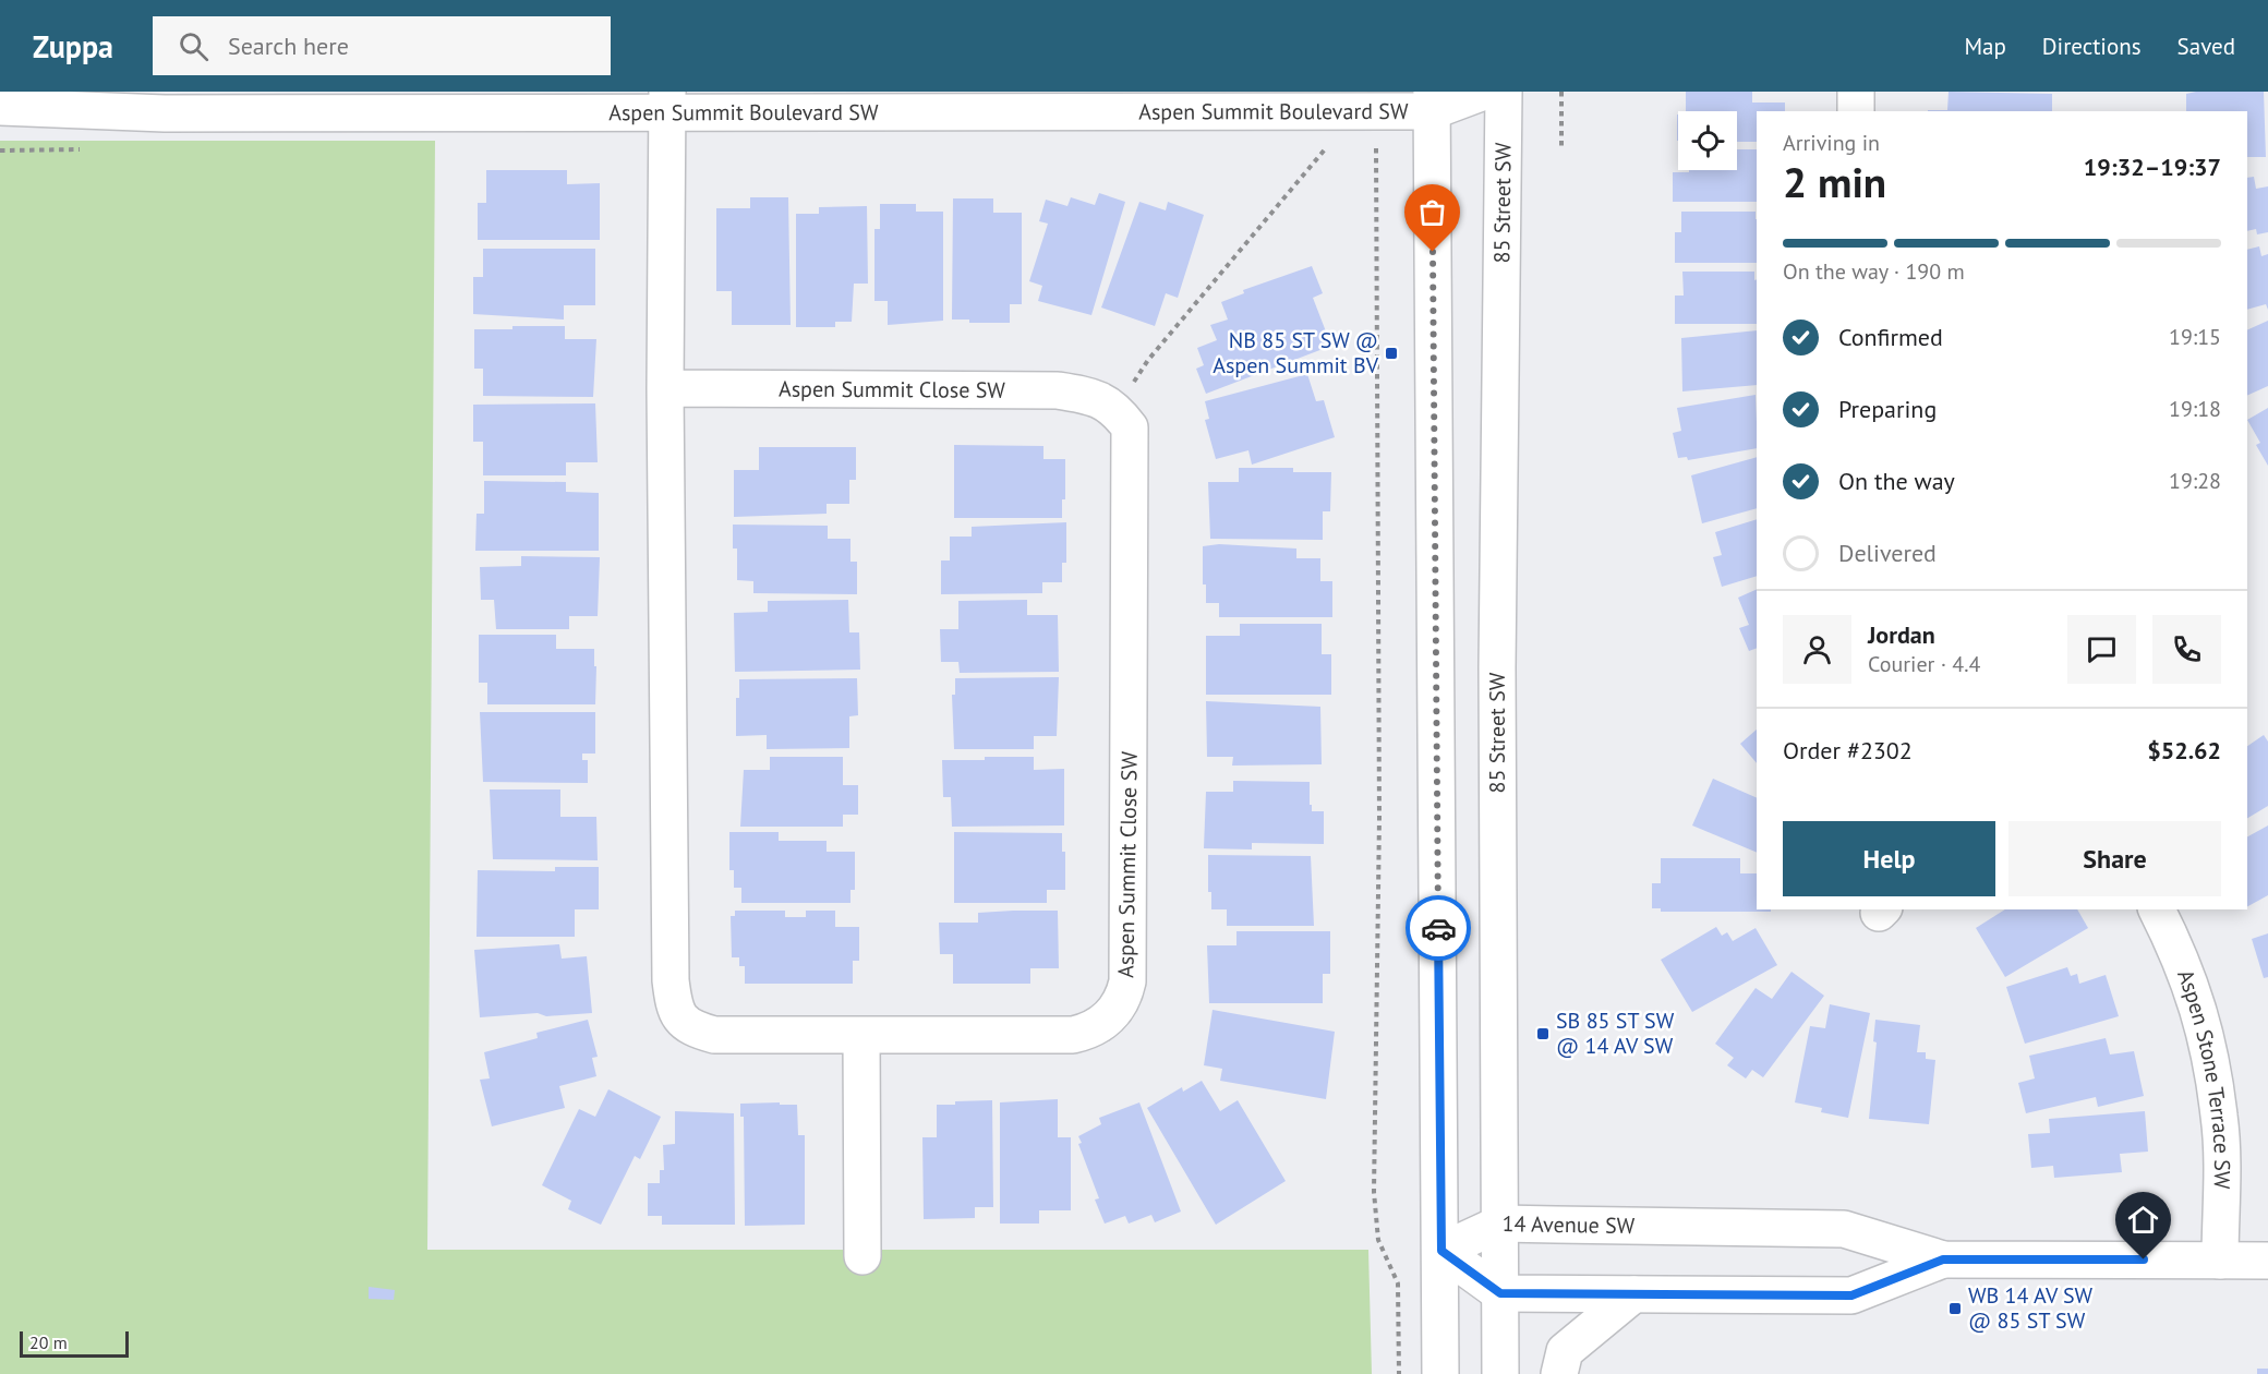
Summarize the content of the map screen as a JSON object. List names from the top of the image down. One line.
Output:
{"streets":{"street":["Aspen Summit Boulevard SW","85 Street SW","Aspen Summit Close SW","Aspen Stone Terrace SW","14 Avenue SW"]},"crossings":[["Aspen Summit Boulevard SW","Aspen Summit Close SW"],["85 Street SW","14 Avenue SW"],["Aspen Stone Terrace SW","14 Avenue SW"]],"places":{"transit":["NB 85 ST SW @ Aspen Summit BV","SB 85 ST SW @ 14 AV SW","WB 14 AV SW @ 85 ST SW"]},"scale_bar":"20 m","page":{"header":"Zuppa","search":"Search here","nav":["Map","Directions","Saved"],"heading":["2 min","Arriving in","19:32–19:37"],"panel":["Jordan","Courier · 4.4","Order #2302","$52.62"],"bar":"On the way · 190 m","list":[["Confirmed","19:15"],["Preparing","19:18"],["On the way","19:28"],"Delivered"],"buttons":["Help","Share"],"scale":"20 m"}}
